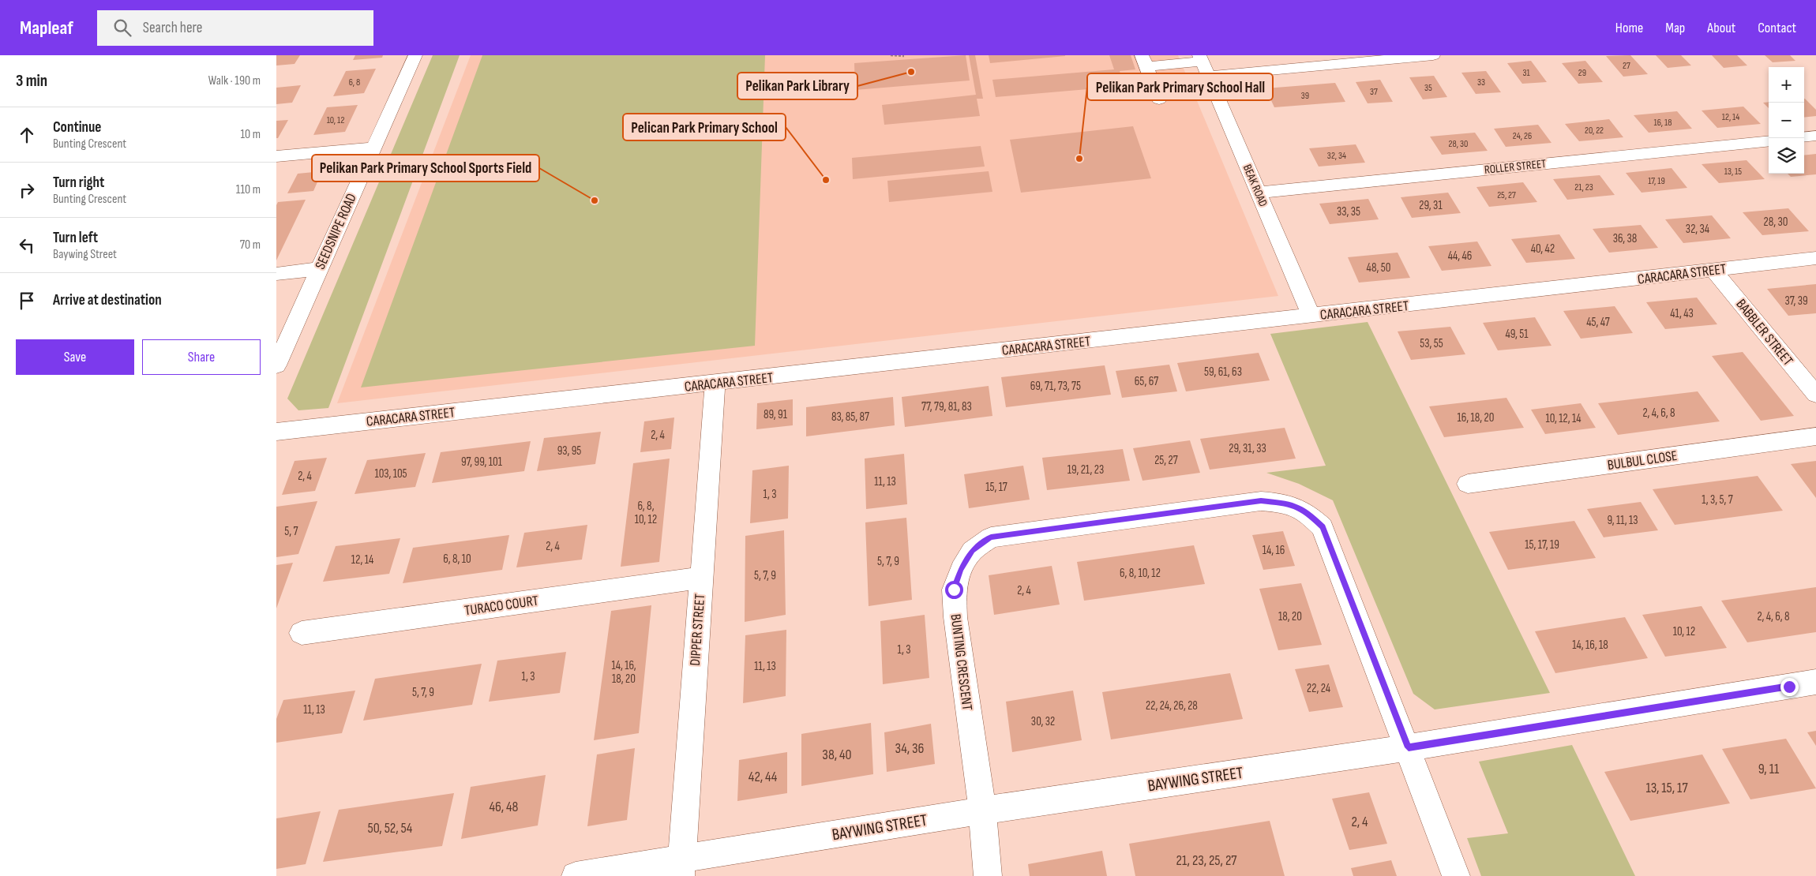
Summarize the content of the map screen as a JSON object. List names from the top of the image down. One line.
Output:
{"streets":{"street":["ROLLER STREET","BEAK ROAD","SEEDSNIPE ROAD","CARACARA STREET","BABBLER STREET","BULBUL CLOSE","TURACO COURT","DIPPER STREET","BUNTING CRESCENT","BAYWING STREET"]},"crossings":[["ROLLER STREET","BEAK ROAD"],["BEAK ROAD","CARACARA STREET"],["CARACARA STREET","BABBLER STREET"],["CARACARA STREET","DIPPER STREET"],["TURACO COURT","DIPPER STREET"],["DIPPER STREET","BAYWING STREET"],["BUNTING CRESCENT","BAYWING STREET"]],"places":["Pelikan Park Library","Pelikan Park Primary School Hall","Pelican Park Primary School","Pelikan Park Primary School Sports Field"],"house_numbers":["27","31","29","6, 8","33","35","37","39","12, 14","10, 12","16, 18","20, 22","24, 26","28, 30","32, 34","13, 15","17, 19","21, 23","25, 27","29, 31","33, 35","28, 30","32, 34","36, 38","40, 42","44, 46","48, 50","37, 39","41, 43","45, 47","49, 51","53, 55","59, 61, 63","65, 67","69, 71, 73, 75","77, 79, 81, 83","2, 4, 6, 8","89, 91","83, 85, 87","16, 18, 20","10, 12, 14","2, 4","29, 31, 33","93, 95","25, 27","97, 99, 101","19, 21, 23","103, 105","2, 4","11, 13","15, 17","1, 3","1, 3, 5, 7","6, 8, 10, 12","9, 11, 13","5, 7","15, 17, 19","2, 4","14, 16","6, 8, 10","12, 14","5, 7, 9","6, 8, 10, 12","5, 7, 9","2, 4","18, 20","2, 4, 6, 8","10, 12","14, 16, 18","1, 3","14, 16, 18, 20","11, 13","1, 3","22, 24","5, 7, 9","22, 24, 26, 28","11, 13","30, 32","34, 36","38, 40","9, 11","42, 44","13, 15, 17","46, 48","2, 4","50, 52, 54","21, 23, 25, 27"],"page":{"header":"Mapleaf","search":"Search here","nav":["Home","Map","About","Contact"],"heading":["3 min","Walk · 190 m"],"map_buttons":["+","−"],"list":[["Continue","Bunting Crescent","10 m"],["Turn right","Bunting Crescent","110 m"],["Turn left","Baywing Street","70 m"],"Arrive at destination"],"buttons":["Save","Share"]}}
